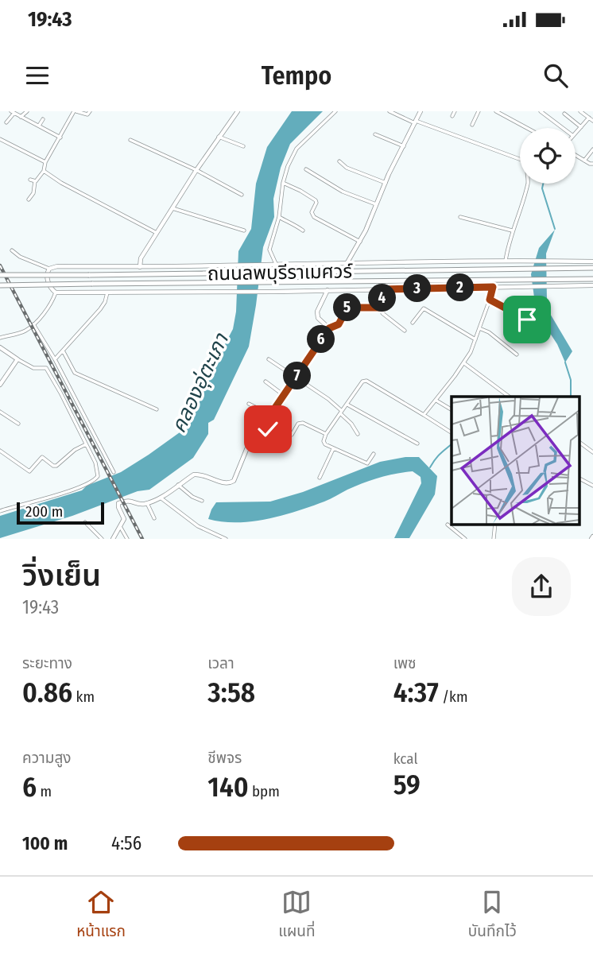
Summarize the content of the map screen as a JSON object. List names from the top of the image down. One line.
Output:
{"streets":{"main road":["ถนนลพบุรีราเมศวร์"]},"water":["คลองอุ่ตะเภา"],"scale_bar":"200 m","page":{"status":"19:43","header":"Tempo","pins":["2","3","4","5","6","7"],"scale":"200 m","heading":["วิ่งเย็น","19:43"],"stats":[["ระยะทาง","0.86 km"],["เวลา","3:58"],["เพซ","4:37 /km"],["ความสูง","6 m"],["ชีพจร","140 bpm"],["kcal","59"]],"list":[{"name":"100 m","note":"4:56"}],"tabs":["หน้าแรก","แผนที่","บันทึกไว้"]}}
